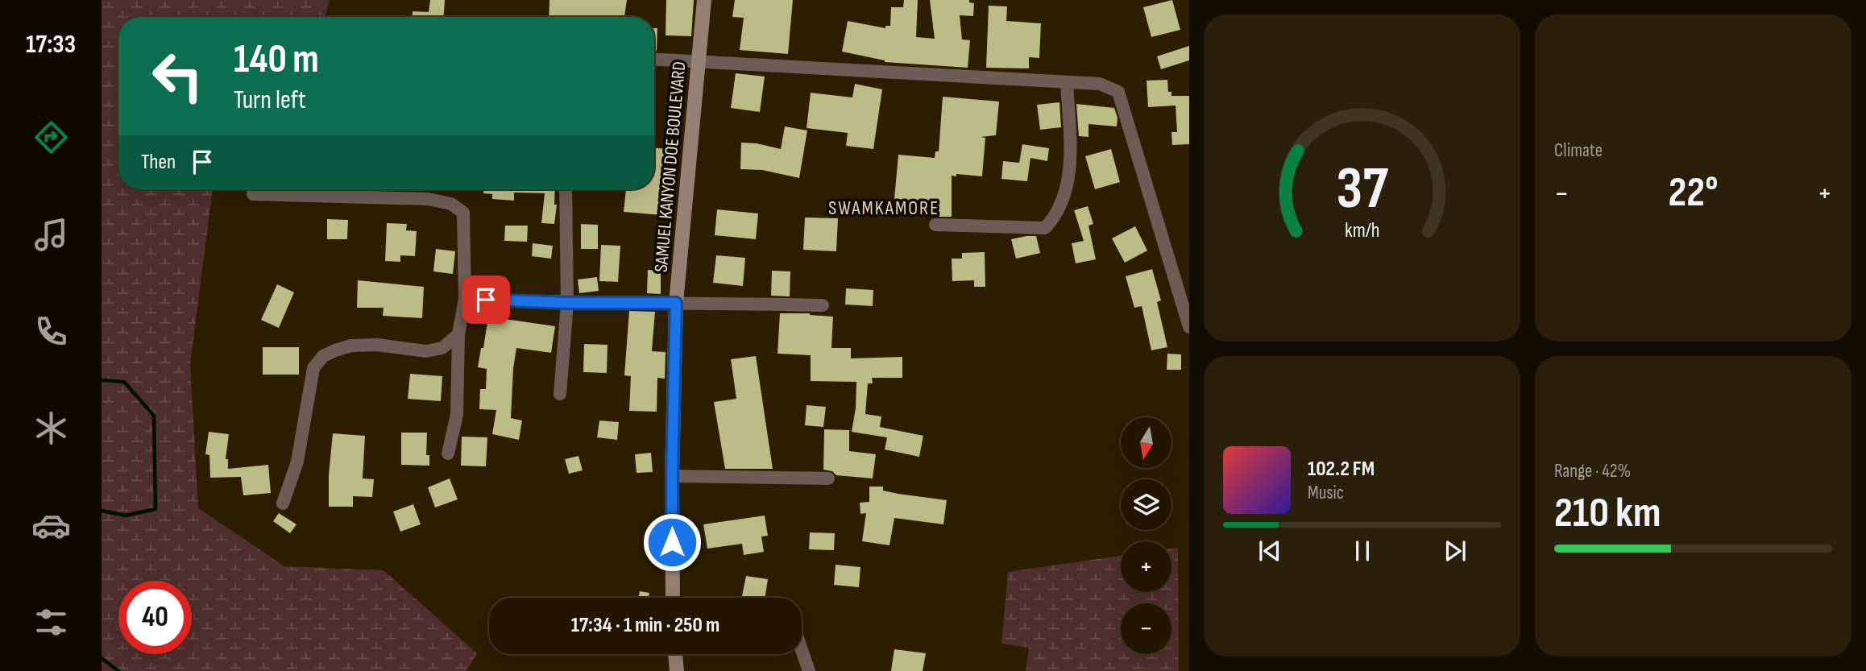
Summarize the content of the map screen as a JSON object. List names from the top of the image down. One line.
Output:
{"streets":{"street":["SAMUEL KANYON DOE BOULEVARD"]},"districts":["SWAMKAMORE"],"north":"bottom","page":{"tabs":"17:33","tile":["Climate",["Range · 42%","210 km"]],"turn":["140 m","Turn left"],"then":"Then","heat":["−","22°","+"],"map_buttons":["+","−"],"song":["102.2 FM","Music"],"limit":"40","trip":"17:34 · 1 min · 250 m","gauge":["37","km/h"]}}
